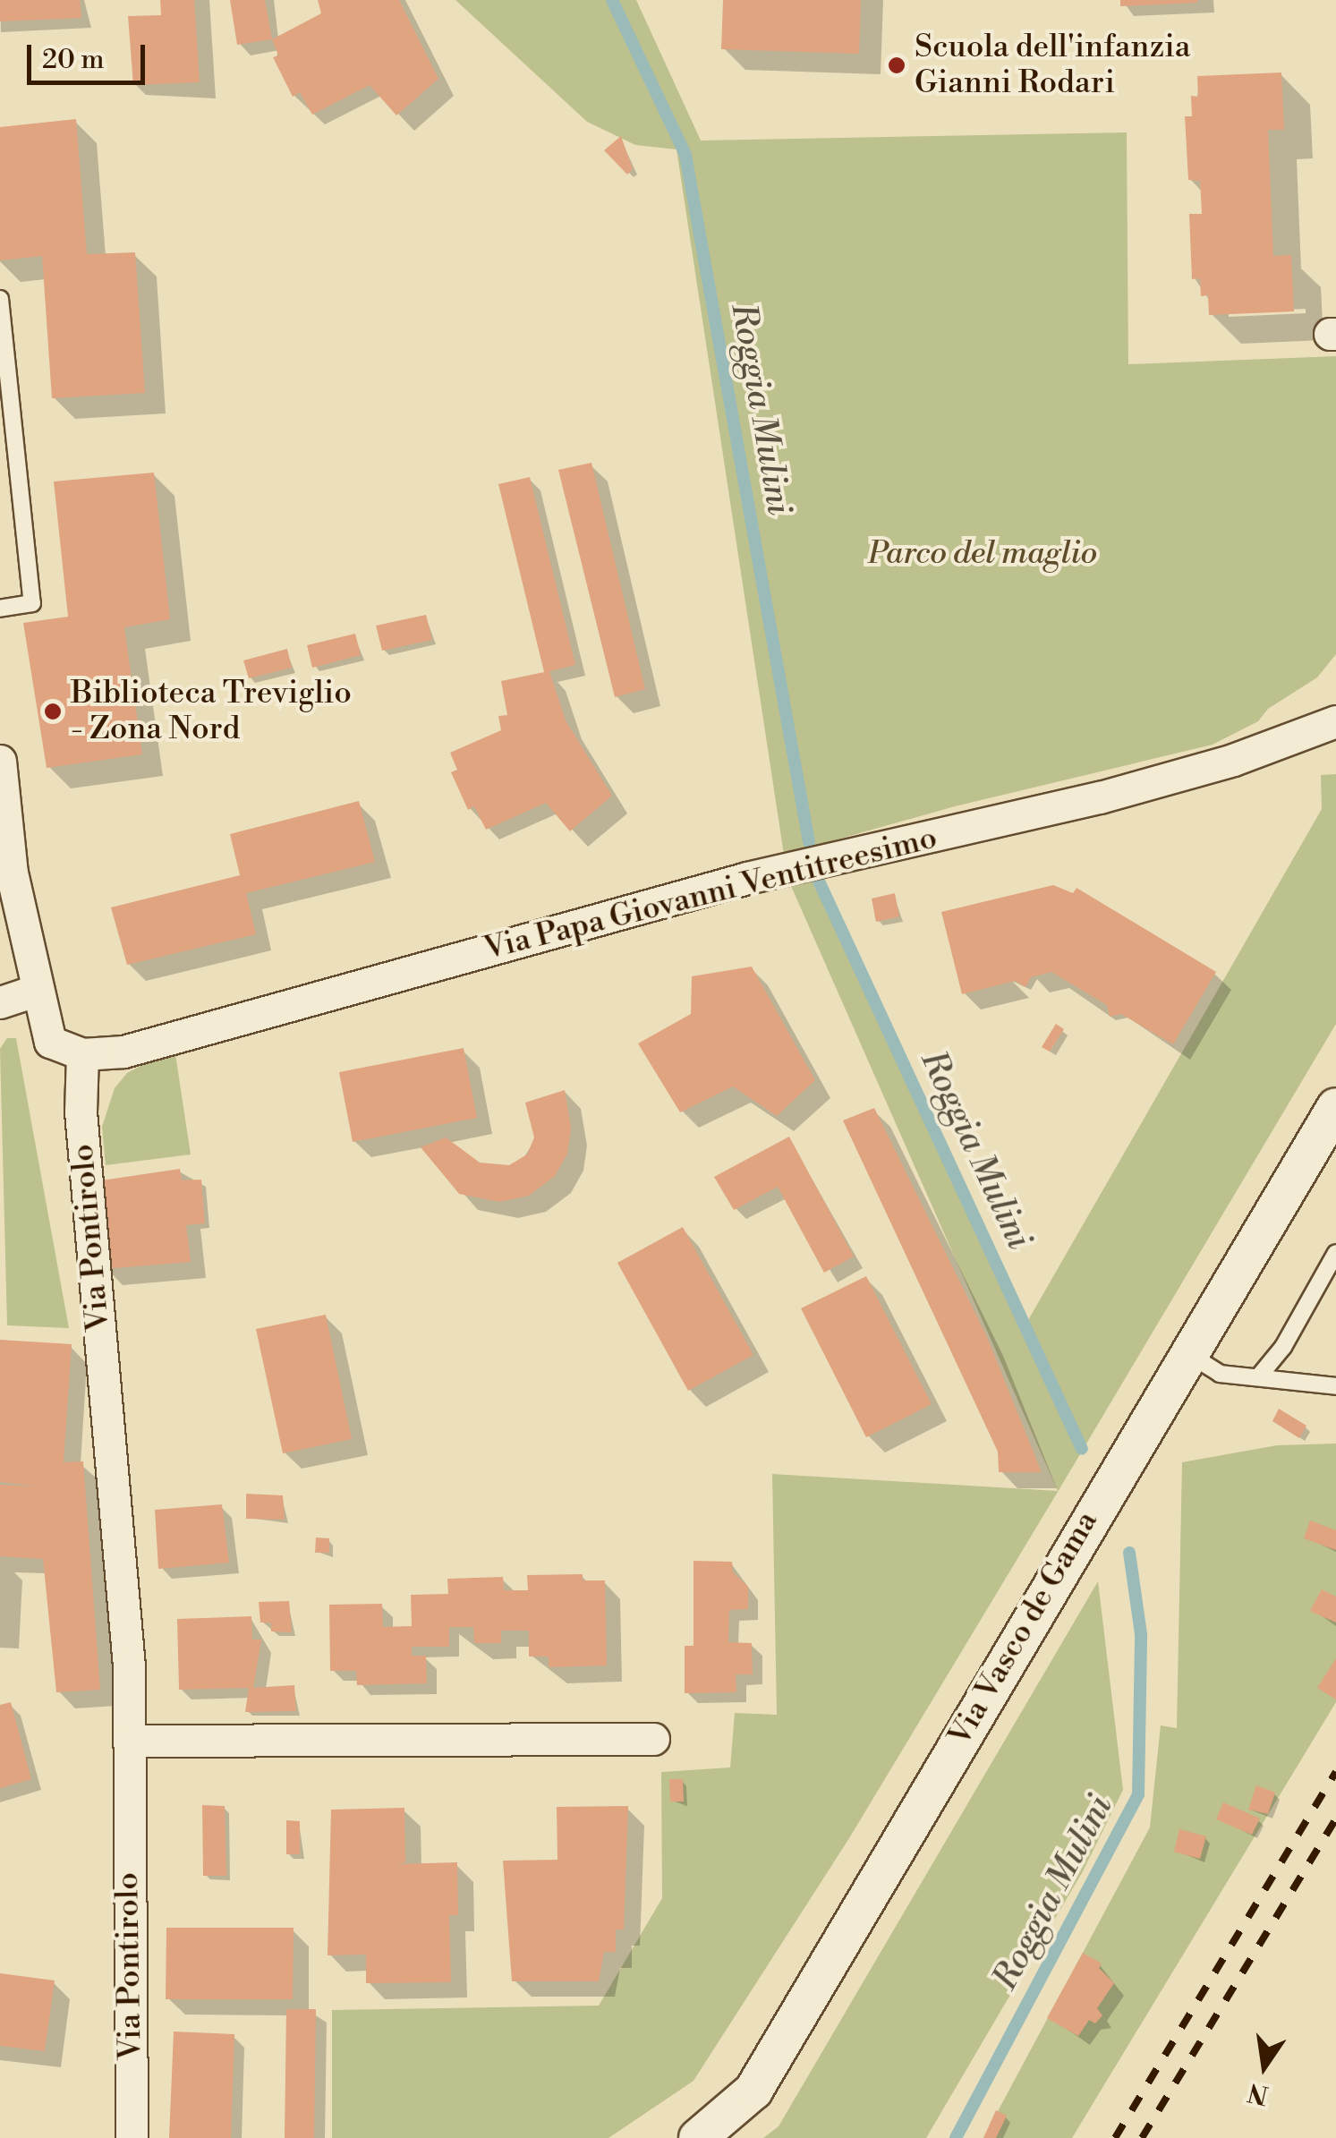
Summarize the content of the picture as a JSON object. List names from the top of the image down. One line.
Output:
{"streets":{"street":["Via Papa Giovanni Ventitreesimo","Via Pontirolo","Via Vasco de Gama"]},"crossings":[["Via Papa Giovanni Ventitreesimo","Via Pontirolo"]],"water":["Roggia Mulini"],"parks":["Parco del maglio"],"places":["Scuola dell'infanzia Gianni Rodari","Biblioteca Treviglio - Zona Nord"],"scale_bar":"20 m","north":"bottom"}
